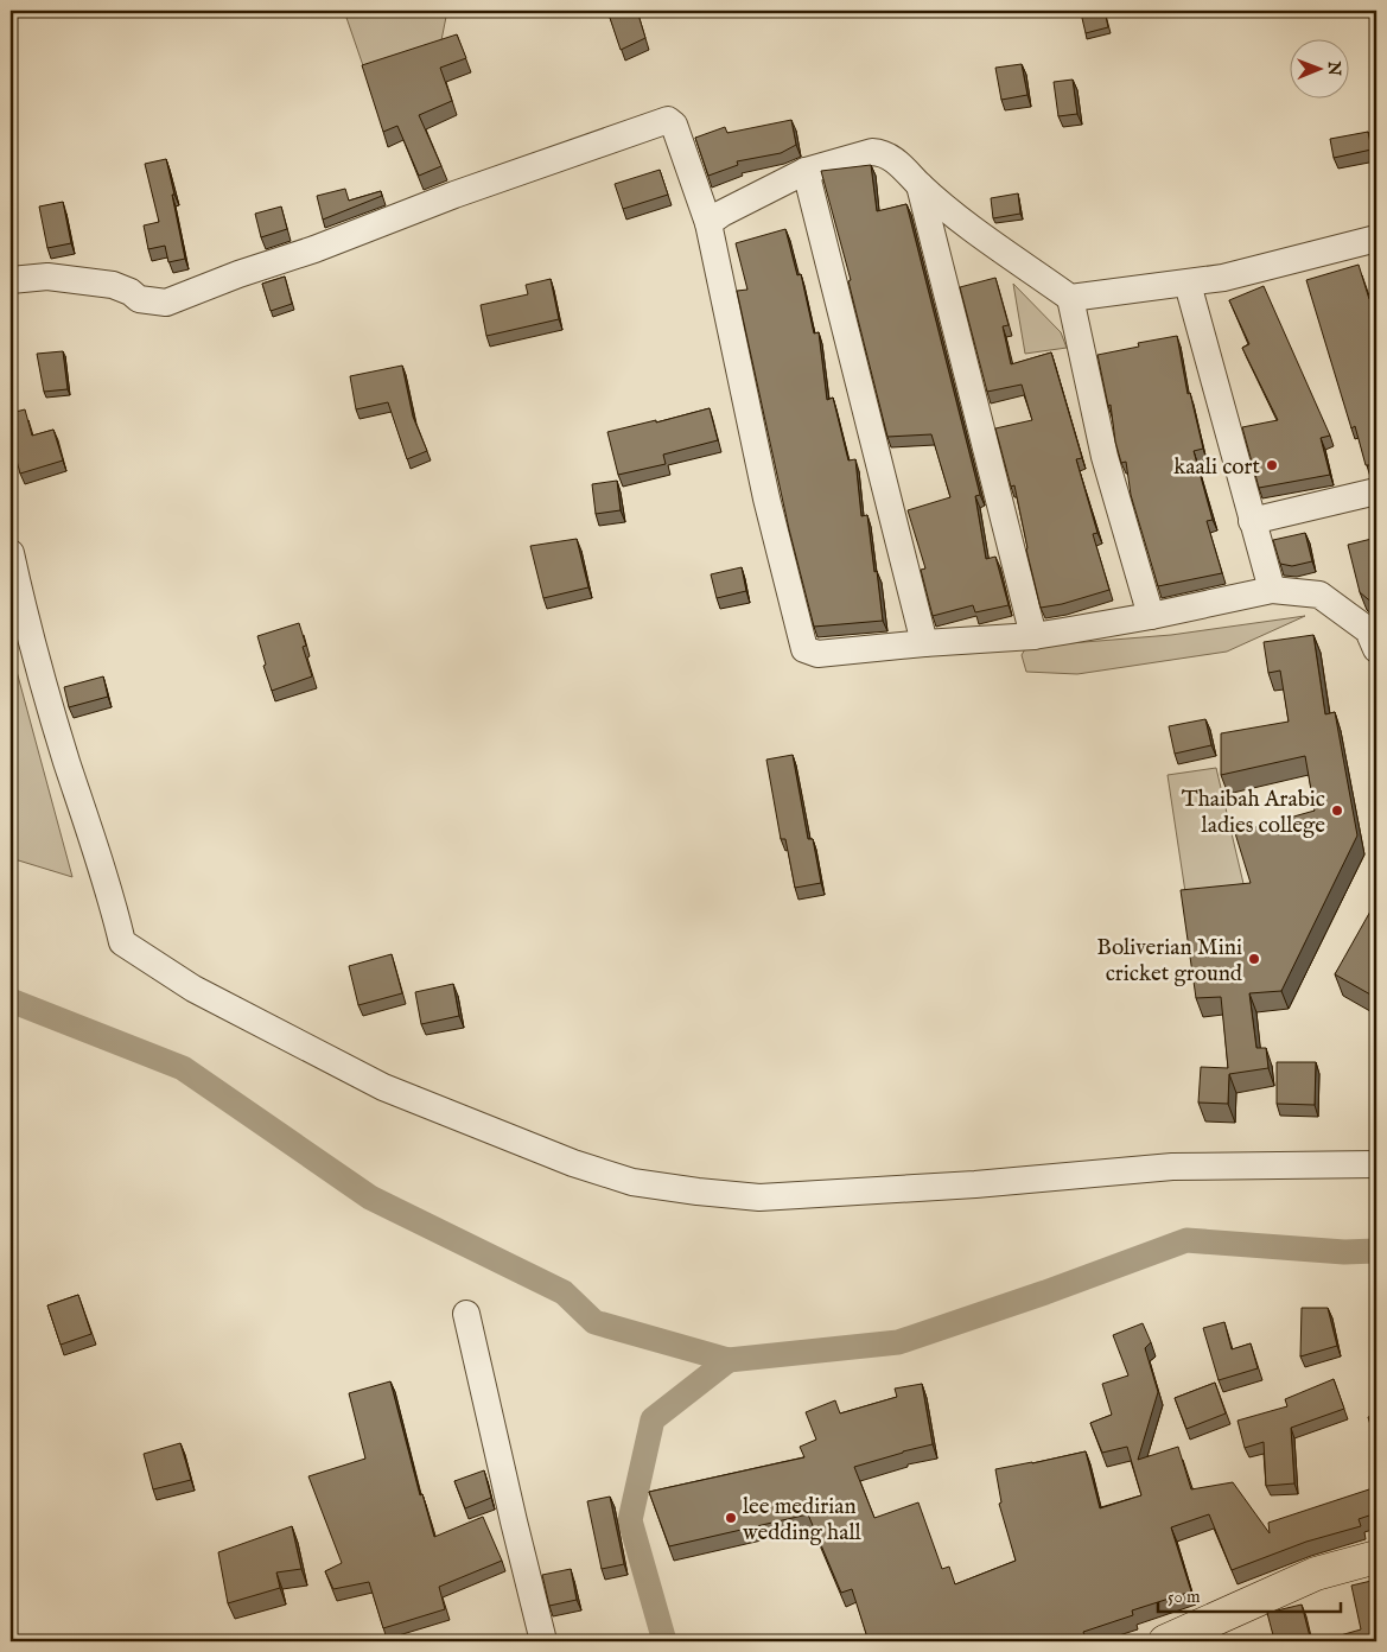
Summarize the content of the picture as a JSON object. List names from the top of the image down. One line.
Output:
{"places":["kaali cort","Thaibah Arabic ladies college","Boliverian Mini cricket ground","lee medirian wedding hall"],"scale_bar":"50 m","north":"right"}
